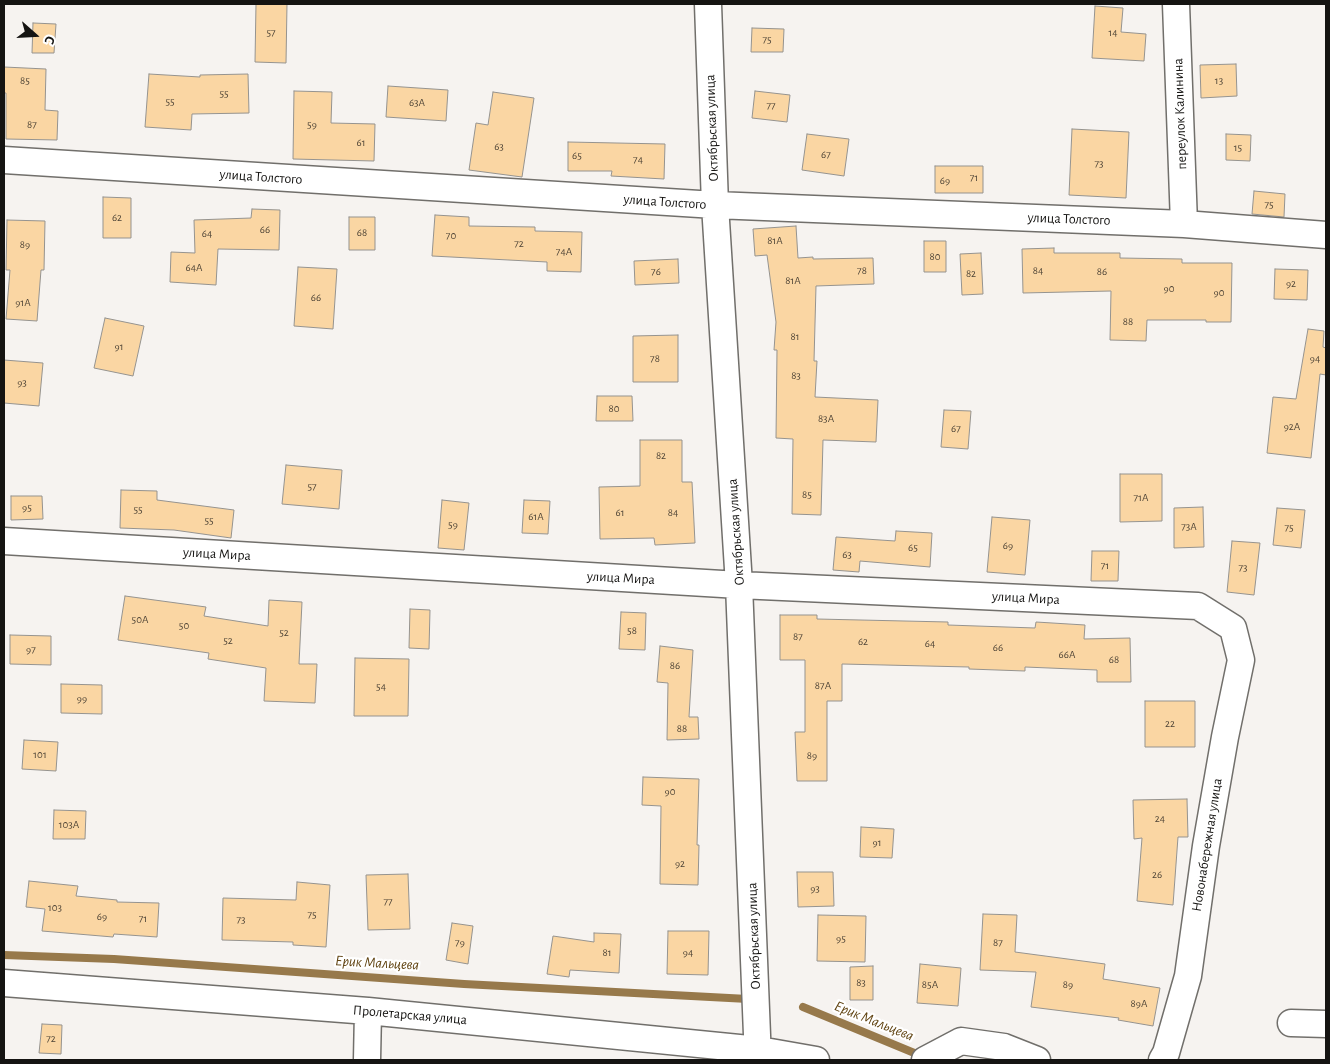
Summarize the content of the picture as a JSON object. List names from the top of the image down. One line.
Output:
{"streets":{"street":["переулок Калинина","Октябрьская улица","улица Толстого","улица Мира","Новонабережная улица","Пролетарская улица"]},"crossings":[["переулок Калинина","улица Толстого"],["Октябрьская улица","улица Толстого"],["Октябрьская улица","улица Мира"],["Октябрьская улица","Пролетарская улица"],["улица Мира","Новонабережная улица"]],"water":["Ерик Мальцева"],"house_numbers":["57","14","75","85","13","55","55","63А","77","87","59","61","63","15","67","65","74","73","71","69","75","62","66","68","64","70","81А","72","89","74А","80","64А","78","84","76","86","82","81А","92","90","90","66","91А","88","81","91","78","94","83","93","80","83А","92А","67","82","57","85","71А","95","55","61","84","61А","55","59","73А","75","69","65","63","71","73","50А","50","58","52","87","52","62","64","66","97","66А","68","86","87А","54","99","22","88","101","89","90","24","103А","91","92","26","93","77","103","75","69","71","73","95","79","87","81","94","83","85А","89","89А","72"],"north":"right"}
